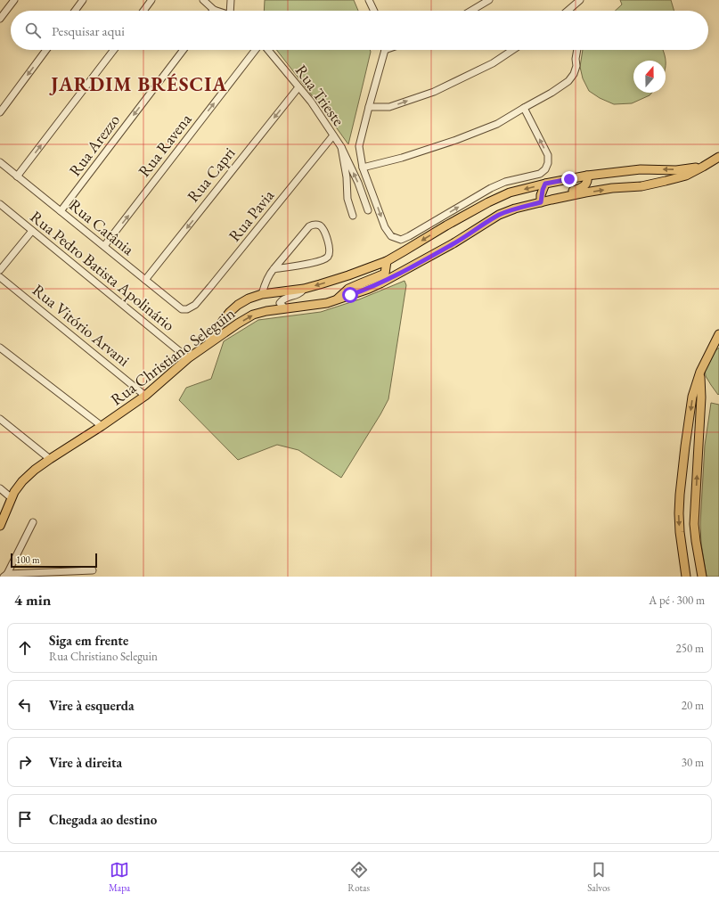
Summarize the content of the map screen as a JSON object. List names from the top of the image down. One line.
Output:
{"streets":{"main road":["Rua Christiano Seleguin"],"street":["Rua Trieste","Rua Arezzo","Rua Ravena","Rua Capri","Rua Pavia","Rua Catânia","Rua Pedro Batista Apolinário","Rua Vitório Arvani"]},"crossings":[["Rua Trieste","Rua Capri"],["Rua Trieste","Rua Pavia"],["Rua Arezzo","Rua Catânia"],["Rua Ravena","Rua Catânia"],["Rua Capri","Rua Catânia"],["Rua Pavia","Rua Catânia"],["Rua Pedro Batista Apolinário","Rua Christiano Seleguin"],["Rua Vitório Arvani","Rua Christiano Seleguin"]],"one_way":["Rua Ravena","Rua Capri"],"districts":["JARDIM BRÉSCIA"],"scale_bar":"100 m","north":"top","page":{"search":"Pesquisar aqui","scale":"100 m","heading":["4 min","A pé · 300 m"],"list":[["Siga em frente","Rua Christiano Seleguin","250 m"],["Vire à esquerda","20 m"],["Vire à direita","30 m"],"Chegada ao destino"],"nav":["Mapa","Rotas","Salvos"]}}
